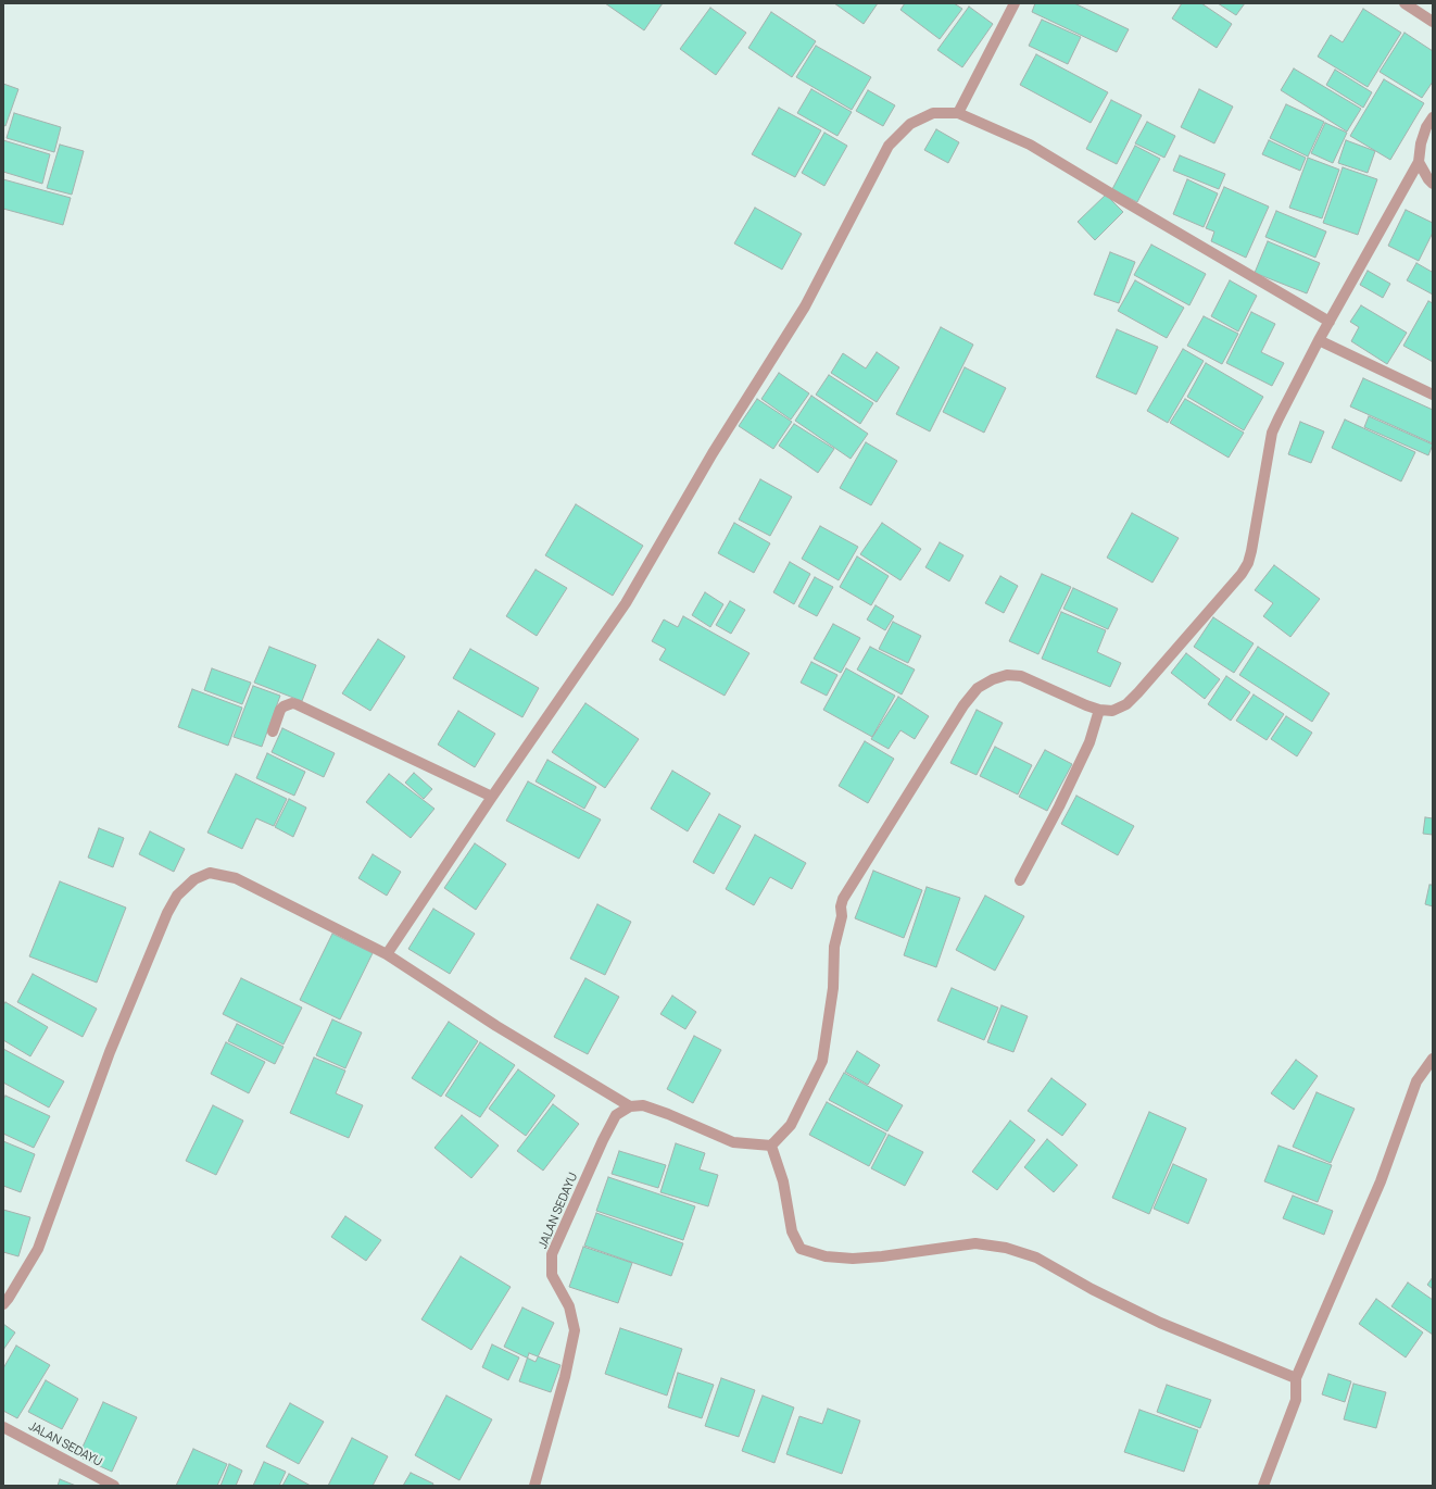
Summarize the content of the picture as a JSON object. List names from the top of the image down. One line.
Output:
{"streets":{"street":["JALAN SEDAYU"]}}
